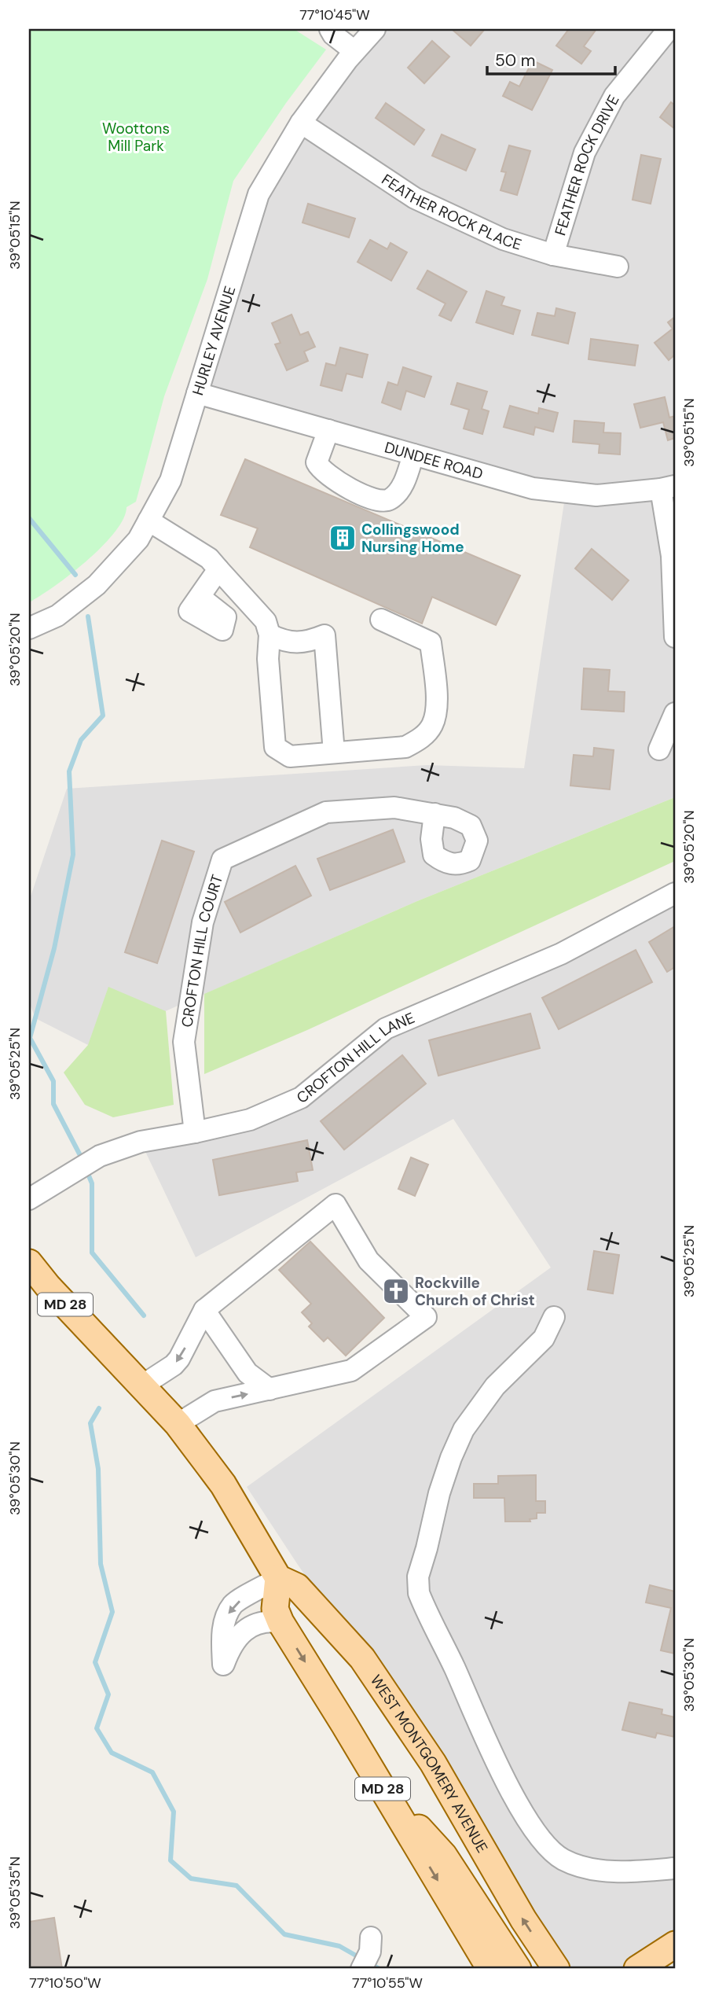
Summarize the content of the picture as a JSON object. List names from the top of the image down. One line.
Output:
{"streets":{"main road":["MD 28","WEST MONTGOMERY AVENUE"],"street":["FEATHER ROCK DRIVE","FEATHER ROCK PLACE","HURLEY AVENUE","DUNDEE ROAD","CROFTON HILL COURT","CROFTON HILL LANE"]},"crossings":[["FEATHER ROCK DRIVE","FEATHER ROCK PLACE"],["FEATHER ROCK PLACE","HURLEY AVENUE"],["HURLEY AVENUE","DUNDEE ROAD"],["CROFTON HILL COURT","CROFTON HILL LANE"],["MD 28","WEST MONTGOMERY AVENUE"]],"parks":["Woottons Mill Park"],"places":{"building":["Collingswood Nursing Home"],"church":["Rockville Church of Christ"]},"scale_bar":"50 m","coordinates":["77°10'45\"W","39°05'15\"N","39°05'20\"N","39°05'25\"N","39°05'30\"N","39°05'35\"N","77°10'50\"W","77°10'55\"W"]}
